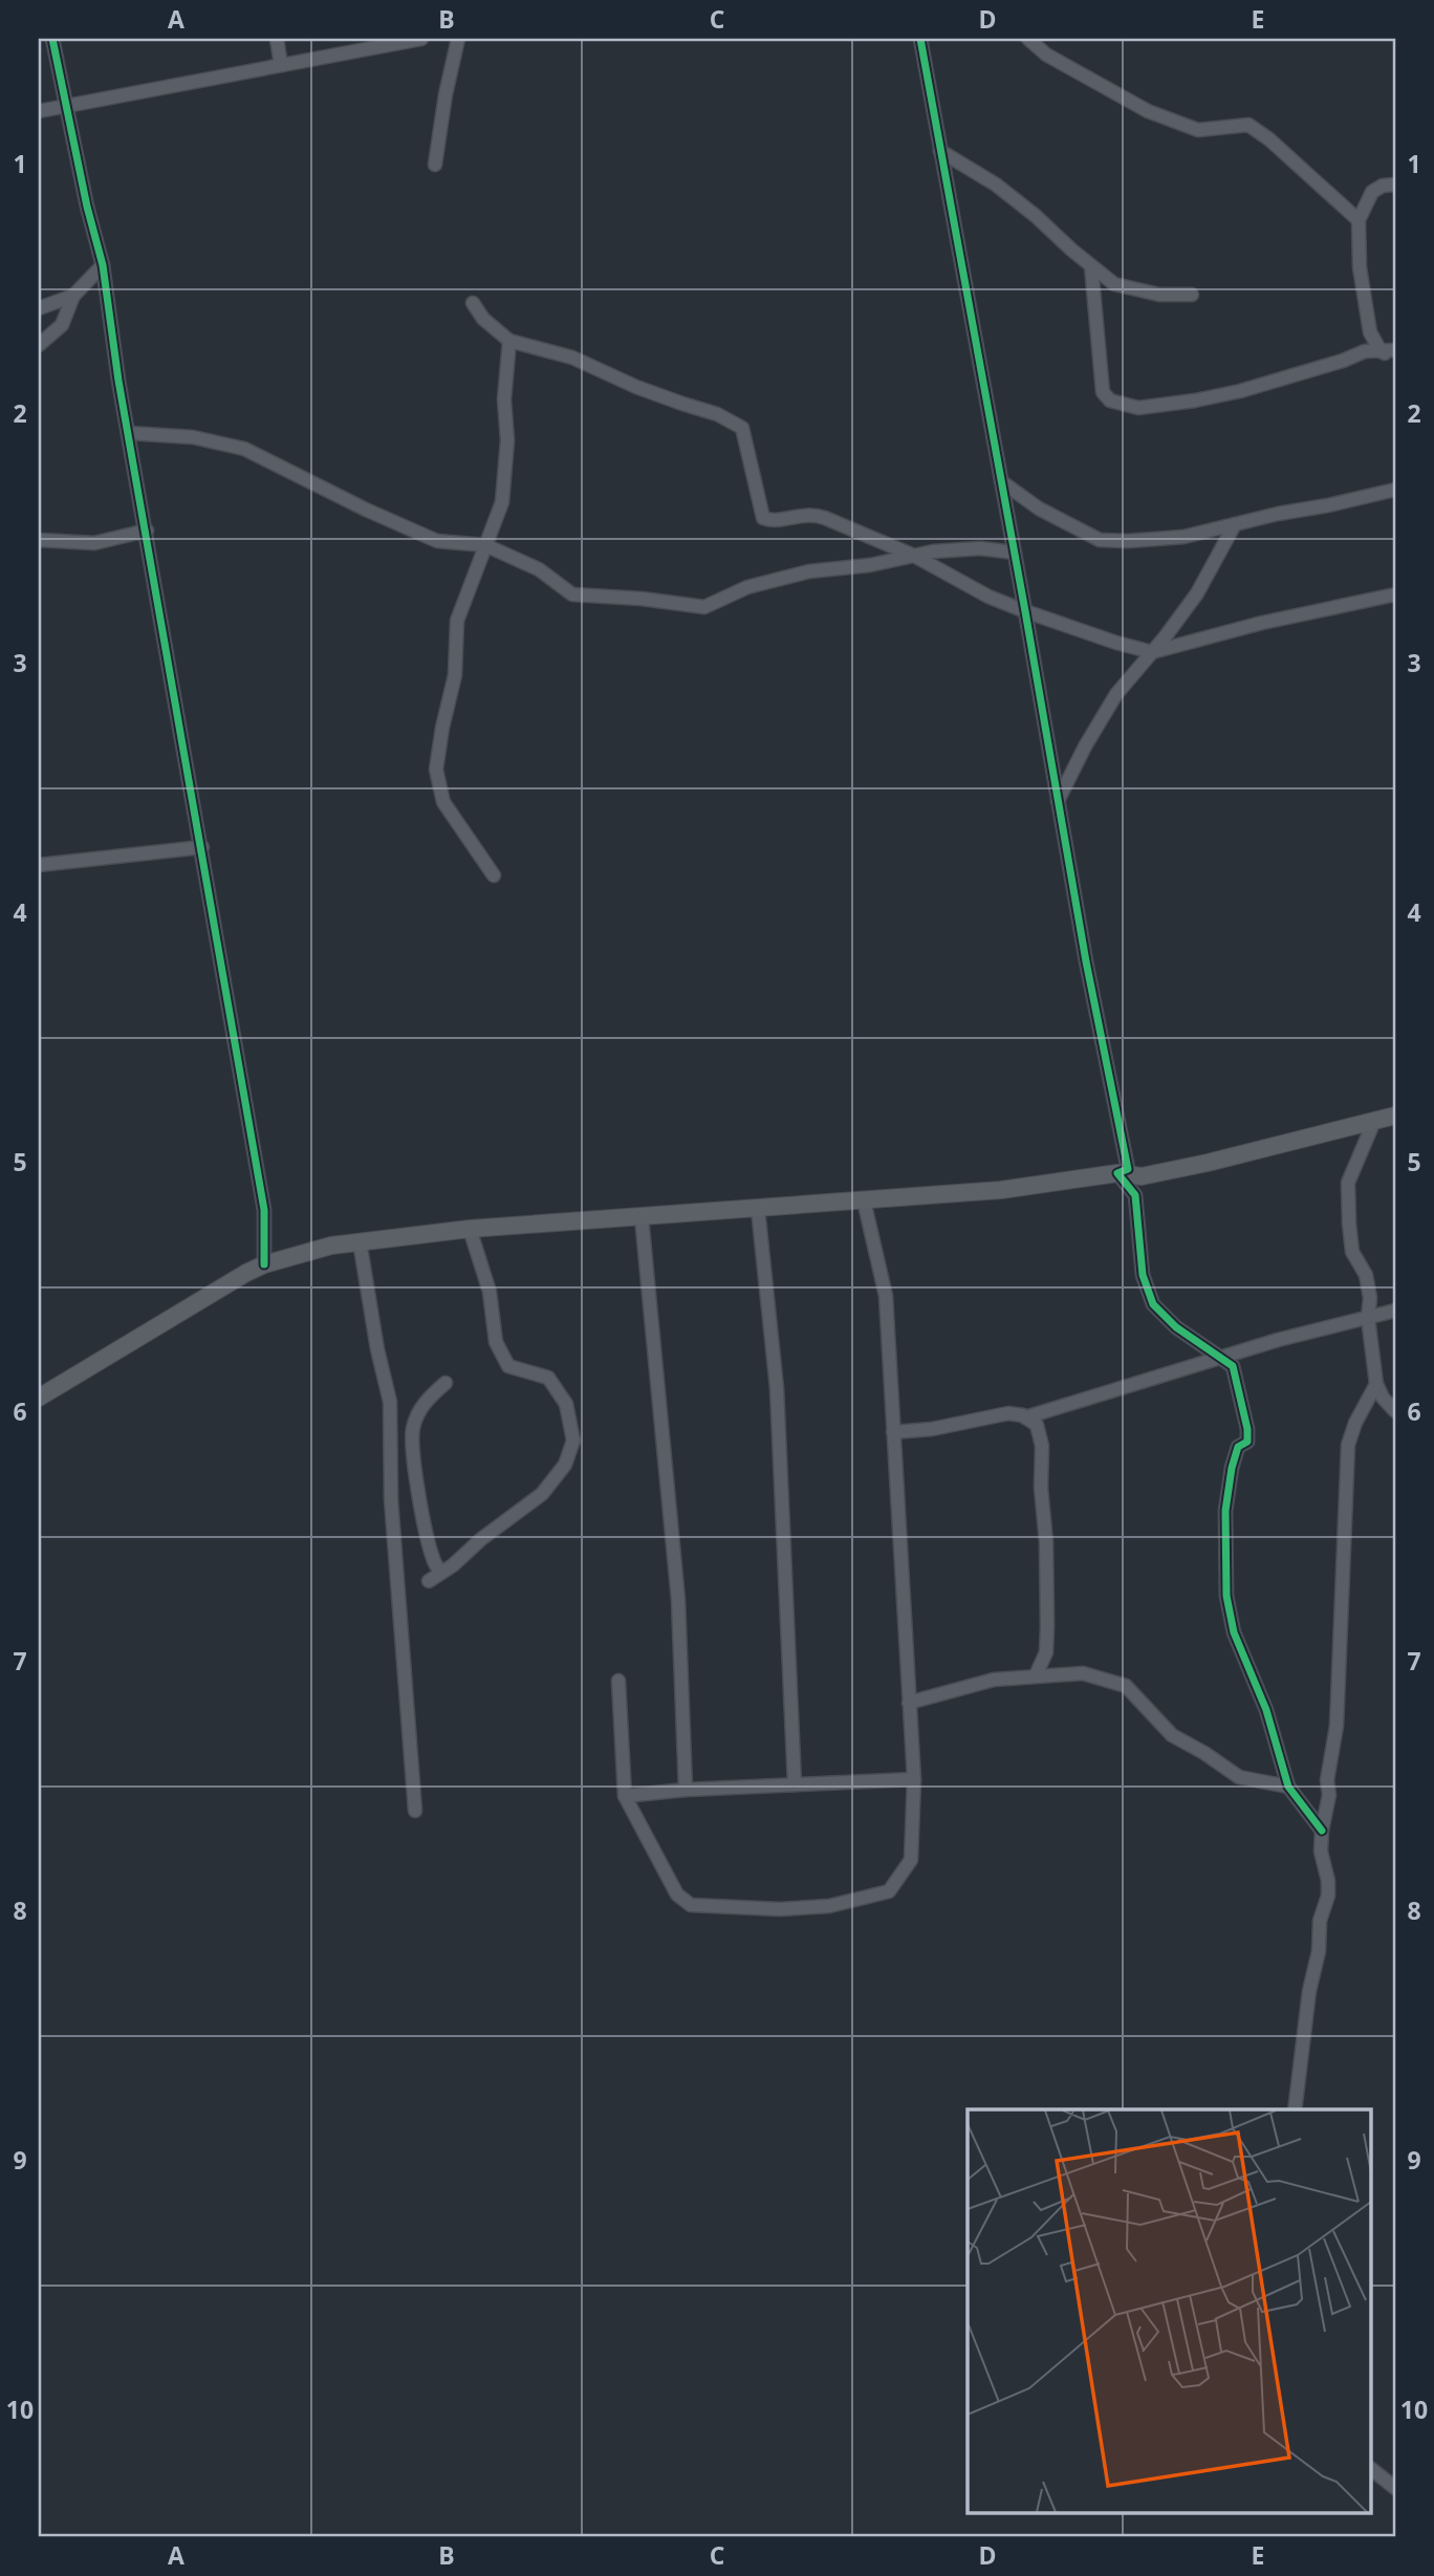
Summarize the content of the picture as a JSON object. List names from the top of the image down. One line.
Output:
{"grid":{"columns":["A","B","C","D","E"],"rows":["1","2","3","4","5","6","7","8","9","10"]}}
